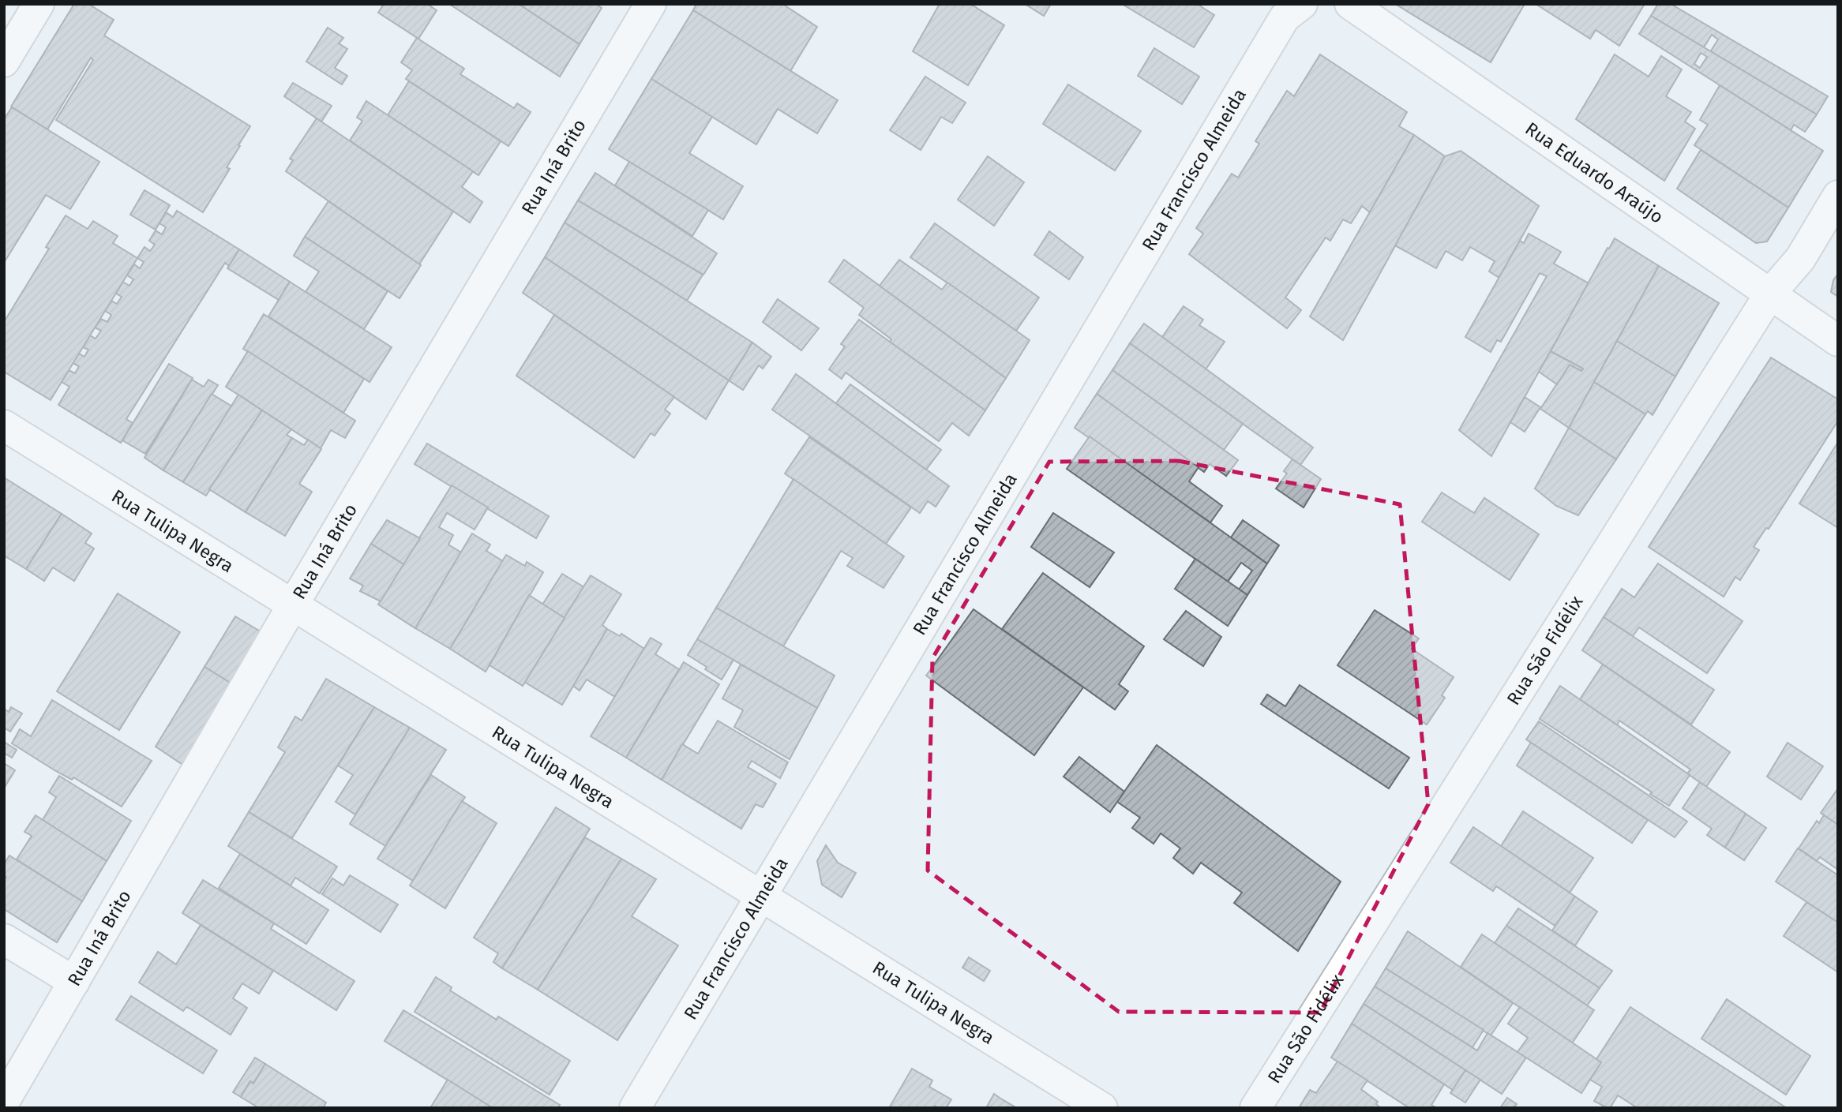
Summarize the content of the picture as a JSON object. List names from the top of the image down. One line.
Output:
{"streets":{"street":["Rua Iná Brito","Rua Francisco Almeida","Rua Eduardo Araújo","Rua Tulipa Negra","Rua São Fidélix"]},"crossings":[["Rua Iná Brito","Rua Tulipa Negra"],["Rua Francisco Almeida","Rua Tulipa Negra"],["Rua Eduardo Araújo","Rua São Fidélix"]]}
